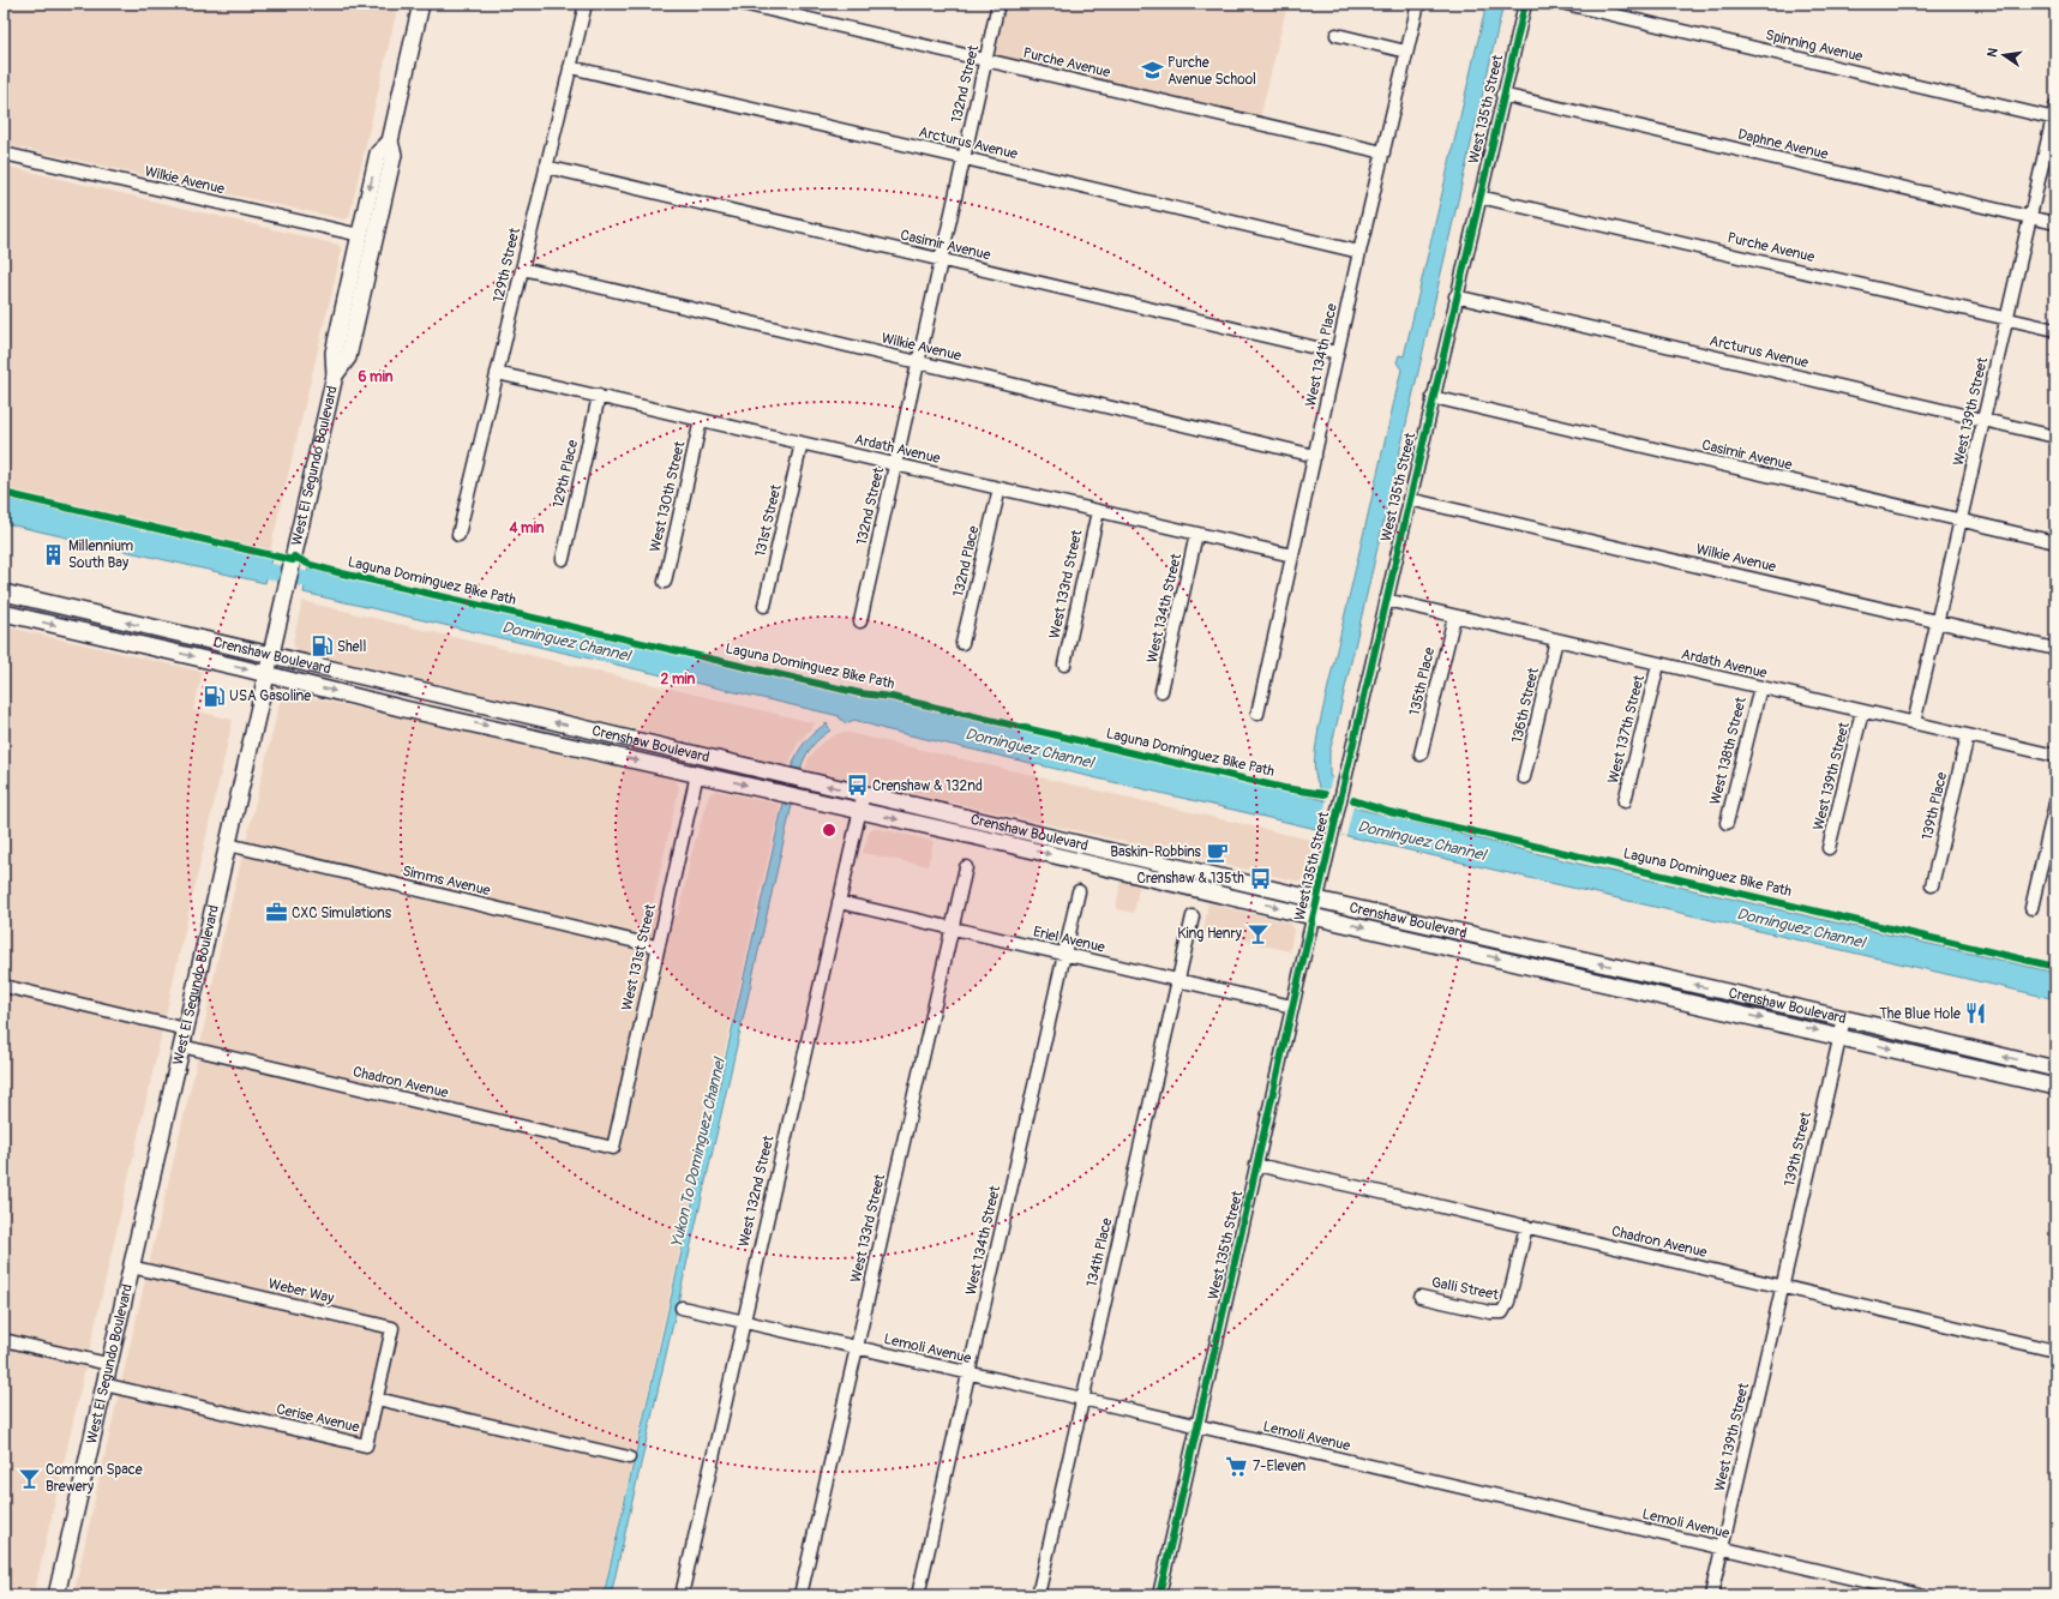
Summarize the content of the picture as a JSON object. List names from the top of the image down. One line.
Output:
{"streets":{"main road":["West El Segundo Boulevard","Crenshaw Boulevard"],"street":["Spinning Avenue","Purche Avenue","132nd Street","West 135th Street","Arcturus Avenue","Daphne Avenue","Wilkie Avenue","Casimir Avenue","129th Street","West 134th Place","West 139th Street","Ardath Avenue","129th Place","West 130th Street","131st Street","132nd Place","West 133rd Street","West 134th Street","135th Place","136th Street","West 137th Street","West 138th Street","139th Place","Simms Avenue","Eriel Avenue","West 131st Street","Chadron Avenue","139th Street","West 132nd Street","134th Place","Galli Street","Weber Way","Lemoli Avenue","Cerise Avenue"],"cycle path":["Laguna Dominguez Bike Path"]},"crossings":[["Spinning Avenue","West 139th Street"],["Purche Avenue","132nd Street"],["Purche Avenue","West 135th Street"],["Purche Avenue","West 134th Place"],["Purche Avenue","West 139th Street"],["132nd Street","Arcturus Avenue"],["132nd Street","Wilkie Avenue"],["132nd Street","Casimir Avenue"],["132nd Street","Ardath Avenue"],["West 135th Street","Arcturus Avenue"],["West 135th Street","Daphne Avenue"],["West 135th Street","Wilkie Avenue"],["West 135th Street","Casimir Avenue"],["West 135th Street","Ardath Avenue"],["West 135th Street","Crenshaw Boulevard"],["West 135th Street","Eriel Avenue"],["West 135th Street","Chadron Avenue"],["West 135th Street","Lemoli Avenue"],["Arcturus Avenue","129th Street"],["Arcturus Avenue","West 134th Place"],["Arcturus Avenue","West 139th Street"],["Daphne Avenue","West 139th Street"],["Wilkie Avenue","129th Street"],["Wilkie Avenue","West 134th Place"],["Wilkie Avenue","West 139th Street"],["Wilkie Avenue","West El Segundo Boulevard"],["Casimir Avenue","129th Street"],["Casimir Avenue","West 134th Place"],["Casimir Avenue","West 139th Street"],["129th Street","Ardath Avenue"],["West 134th Place","Ardath Avenue"],["West 139th Street","Ardath Avenue"],["West 139th Street","Chadron Avenue"],["West 139th Street","139th Street"],["West 139th Street","Lemoli Avenue"],["Ardath Avenue","129th Place"],["Ardath Avenue","West 130th Street"],["Ardath Avenue","131st Street"],["Ardath Avenue","132nd Place"],["Ardath Avenue","West 133rd Street"],["Ardath Avenue","West 134th Street"],["Ardath Avenue","135th Place"],["Ardath Avenue","136th Street"],["Ardath Avenue","West 137th Street"],["Ardath Avenue","West 138th Street"],["Ardath Avenue","139th Place"],["West El Segundo Boulevard","Crenshaw Boulevard"],["West El Segundo Boulevard","Simms Avenue"],["West El Segundo Boulevard","Chadron Avenue"],["West El Segundo Boulevard","Weber Way"],["West El Segundo Boulevard","Cerise Avenue"],["West 133rd Street","Eriel Avenue"],["West 133rd Street","Lemoli Avenue"],["West 134th Street","Eriel Avenue"],["West 134th Street","Lemoli Avenue"],["Crenshaw Boulevard","West 131st Street"],["Crenshaw Boulevard","139th Street"],["Crenshaw Boulevard","West 132nd Street"],["Simms Avenue","West 131st Street"],["Eriel Avenue","West 132nd Street"],["Eriel Avenue","134th Place"],["West 131st Street","Chadron Avenue"],["Chadron Avenue","139th Street"],["Chadron Avenue","Galli Street"],["West 132nd Street","Lemoli Avenue"],["134th Place","Lemoli Avenue"],["Weber Way","Cerise Avenue"]],"water":["Dominguez Channel","Yukon To Dominguez Channel"],"places":{"school or university":["Purche Avenue School"],"building":["Millennium South Bay"],"fuel station":["Shell","USA Gasoline"],"bus stop":["Crenshaw & 132nd","Crenshaw & 135th"],"cafe":["Baskin-Robbins"],"office":["CXC Simulations"],"bar":["King Henry","Common Space Brewery"],"restaurant":["The Blue Hole"],"supermarket":["7-Eleven"]},"north":"left","rings":["6 min","4 min","2 min"]}
